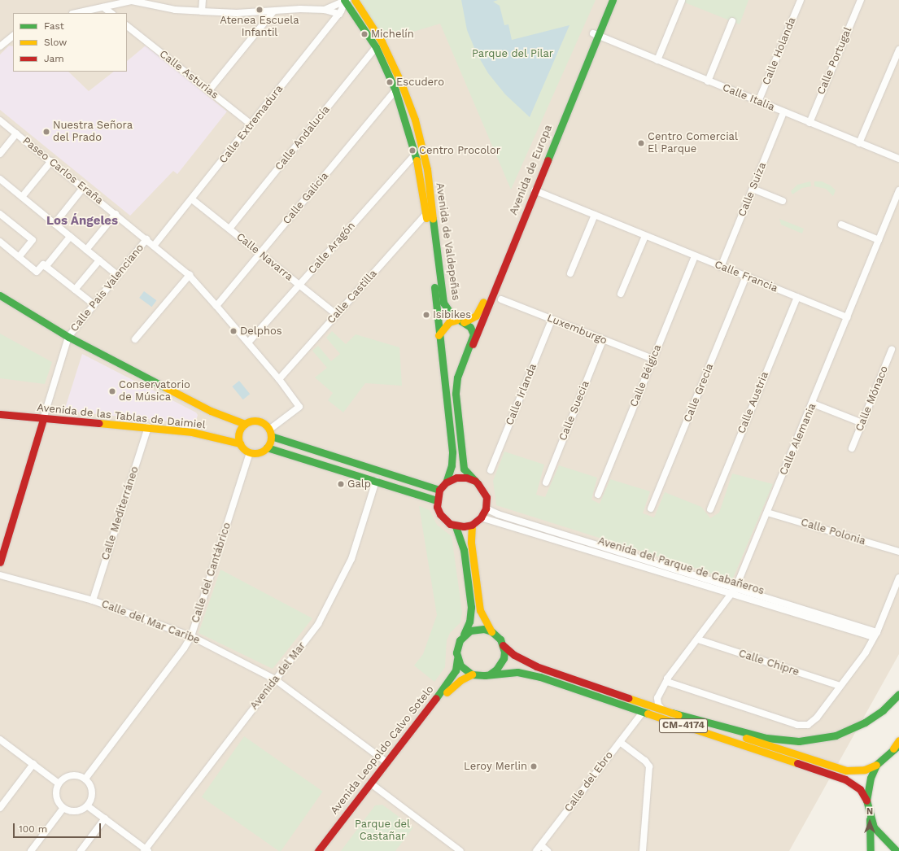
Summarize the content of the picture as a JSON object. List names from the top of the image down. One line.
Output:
{"streets":{"main road":["Avenida de Europa","Avenida de Valdepeñas","Avenida de las Tablas de Daimiel","CM-4174","Avenida Leopoldo Calvo Sotelo"],"street":["Calle Holanda","Calle Portugal","Calle Asturias","Calle Italia","Calle Extremadura","Calle Andalucía","Paseo Carlos Eraña","Calle Suiza","Calle Galicia","Calle Aragón","Calle Navarra","Calle Francia","Calle Pais Valenciano","Calle Castilla","Luxemburgo","Calle Bélgica","Calle Grecia","Calle Irlanda","Calle Mónaco","Calle Austria","Calle Suecia","Calle Alemania","Calle Mediterráneo","Calle Polonia","Avenida del Parque de Cabañeros","Calle del Cantábrico","Calle del Mar Caribe","Calle Chipre","Avenida del Mar","Calle del Ebro"]},"crossings":[["Calle Holanda","Calle Italia"],["Calle Portugal","Calle Italia"],["Calle Asturias","Calle Extremadura"],["Calle Italia","Avenida de Europa"],["Calle Italia","Calle Suiza"],["Calle Extremadura","Paseo Carlos Eraña"],["Calle Extremadura","Avenida de Valdepeñas"],["Calle Extremadura","Calle Navarra"],["Calle Andalucía","Avenida de Valdepeñas"],["Calle Andalucía","Calle Navarra"],["Avenida de Europa","Avenida de Valdepeñas"],["Avenida de Europa","Calle Francia"],["Paseo Carlos Eraña","Calle Galicia"],["Paseo Carlos Eraña","Calle Aragón"],["Paseo Carlos Eraña","Calle Pais Valenciano"],["Paseo Carlos Eraña","Calle Castilla"],["Paseo Carlos Eraña","Avenida de las Tablas de Daimiel"],["Paseo Carlos Eraña","Calle del Cantábrico"],["Calle Suiza","Calle Francia"],["Calle Galicia","Avenida de Valdepeñas"],["Calle Galicia","Calle Navarra"],["Avenida de Valdepeñas","Calle Aragón"],["Avenida de Valdepeñas","Calle Castilla"],["Avenida de Valdepeñas","Avenida del Parque de Cabañeros"],["Calle Aragón","Calle Navarra"],["Calle Navarra","Calle Castilla"],["Calle Francia","Calle Bélgica"],["Calle Francia","Calle Grecia"],["Calle Francia","Calle Austria"],["Calle Francia","Calle Alemania"],["Luxemburgo","Calle Bélgica"],["Luxemburgo","Calle Irlanda"],["Luxemburgo","Calle Suecia"],["Avenida de las Tablas de Daimiel","Calle Mediterráneo"],["Avenida de las Tablas de Daimiel","Calle del Cantábrico"],["Calle Alemania","Calle Polonia"],["Calle Alemania","Avenida del Parque de Cabañeros"],["Calle Alemania","Calle Chipre"],["Calle Alemania","CM-4174"],["Calle Mediterráneo","Calle del Mar Caribe"],["Calle del Cantábrico","Calle del Mar Caribe"],["Calle del Mar Caribe","Avenida del Mar"],["Calle del Mar Caribe","Avenida Leopoldo Calvo Sotelo"],["CM-4174","Avenida Leopoldo Calvo Sotelo"],["CM-4174","Calle del Ebro"]],"districts":["Los Ángeles"],"parks":["Parque del Pilar","Parque del Castañar"],"places":["Atenea Escuela Infantil","Michelín","Escudero","Nuestra Señora del Prado","Centro Comercial El Parque","Centro Procolor","Isibikes","Delphos","Conservatorio de Música","Galp","Leroy Merlin"],"legend":["Fast","Slow","Jam"],"scale_bar":"100 m","north":"top"}
